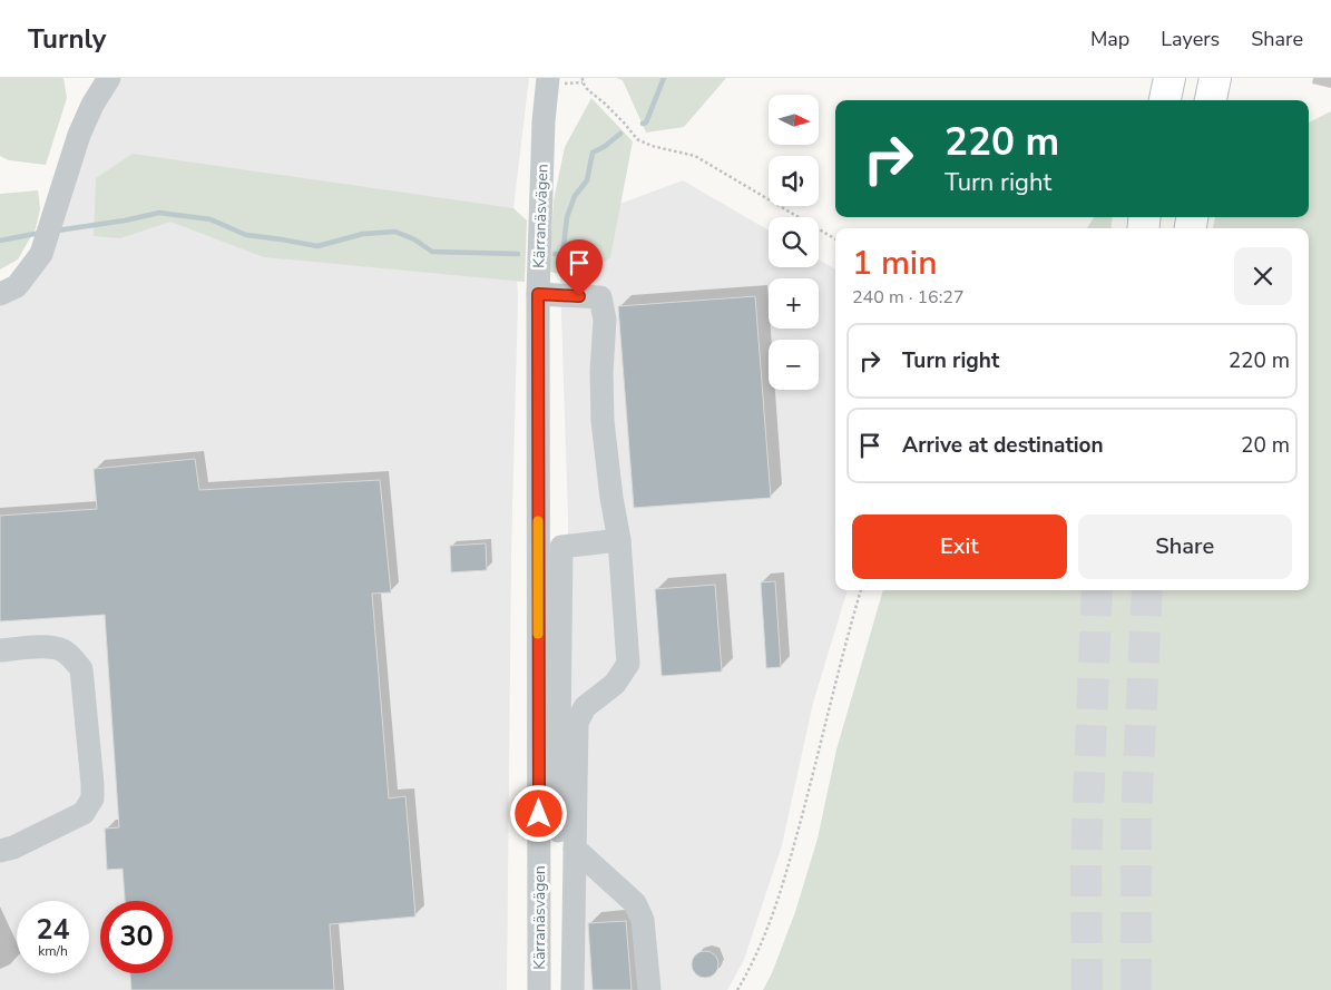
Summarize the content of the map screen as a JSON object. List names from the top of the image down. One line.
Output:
{"streets":{"street":["Kärranäsvägen"]},"north":"right","page":{"header":"Turnly","nav":["Map","Layers","Share"],"map_buttons":["+","−"],"turn":["220 m","Turn right"],"heading":["1 min","240 m · 16:27"],"list":[{"name":"Turn right","value":"220 m"},{"name":"Arrive at destination","value":"20 m"}],"buttons":["Exit","Share"],"speed":"24 km/h","limit":"30"}}
